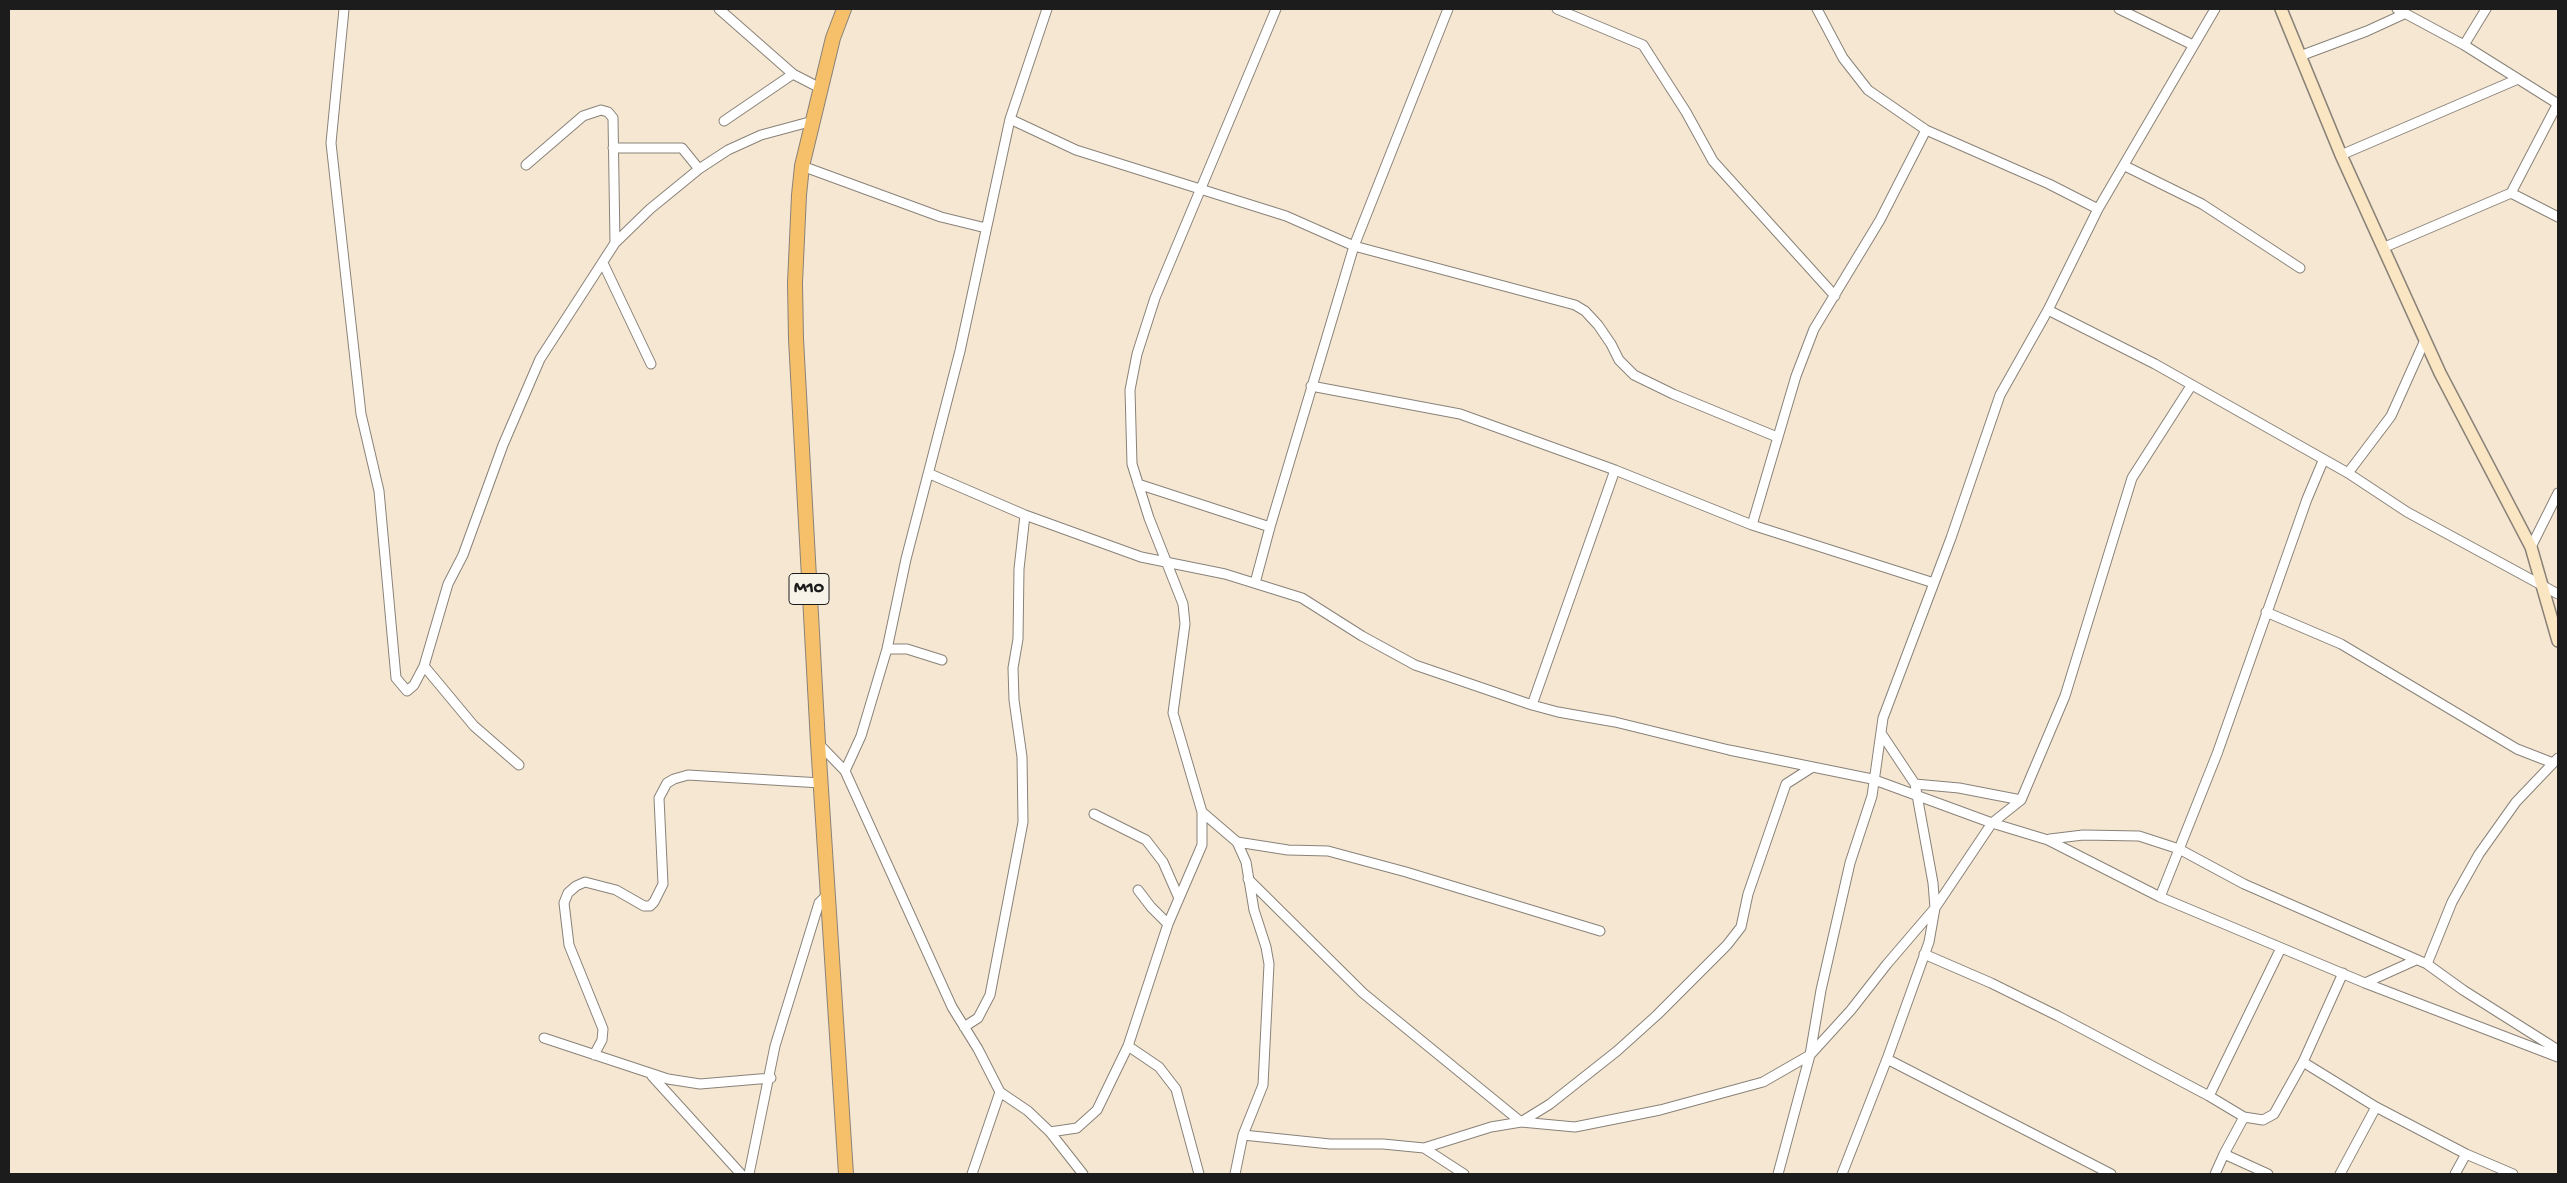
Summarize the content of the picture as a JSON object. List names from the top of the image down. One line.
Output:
{"streets":{"main road":["M10"]}}
